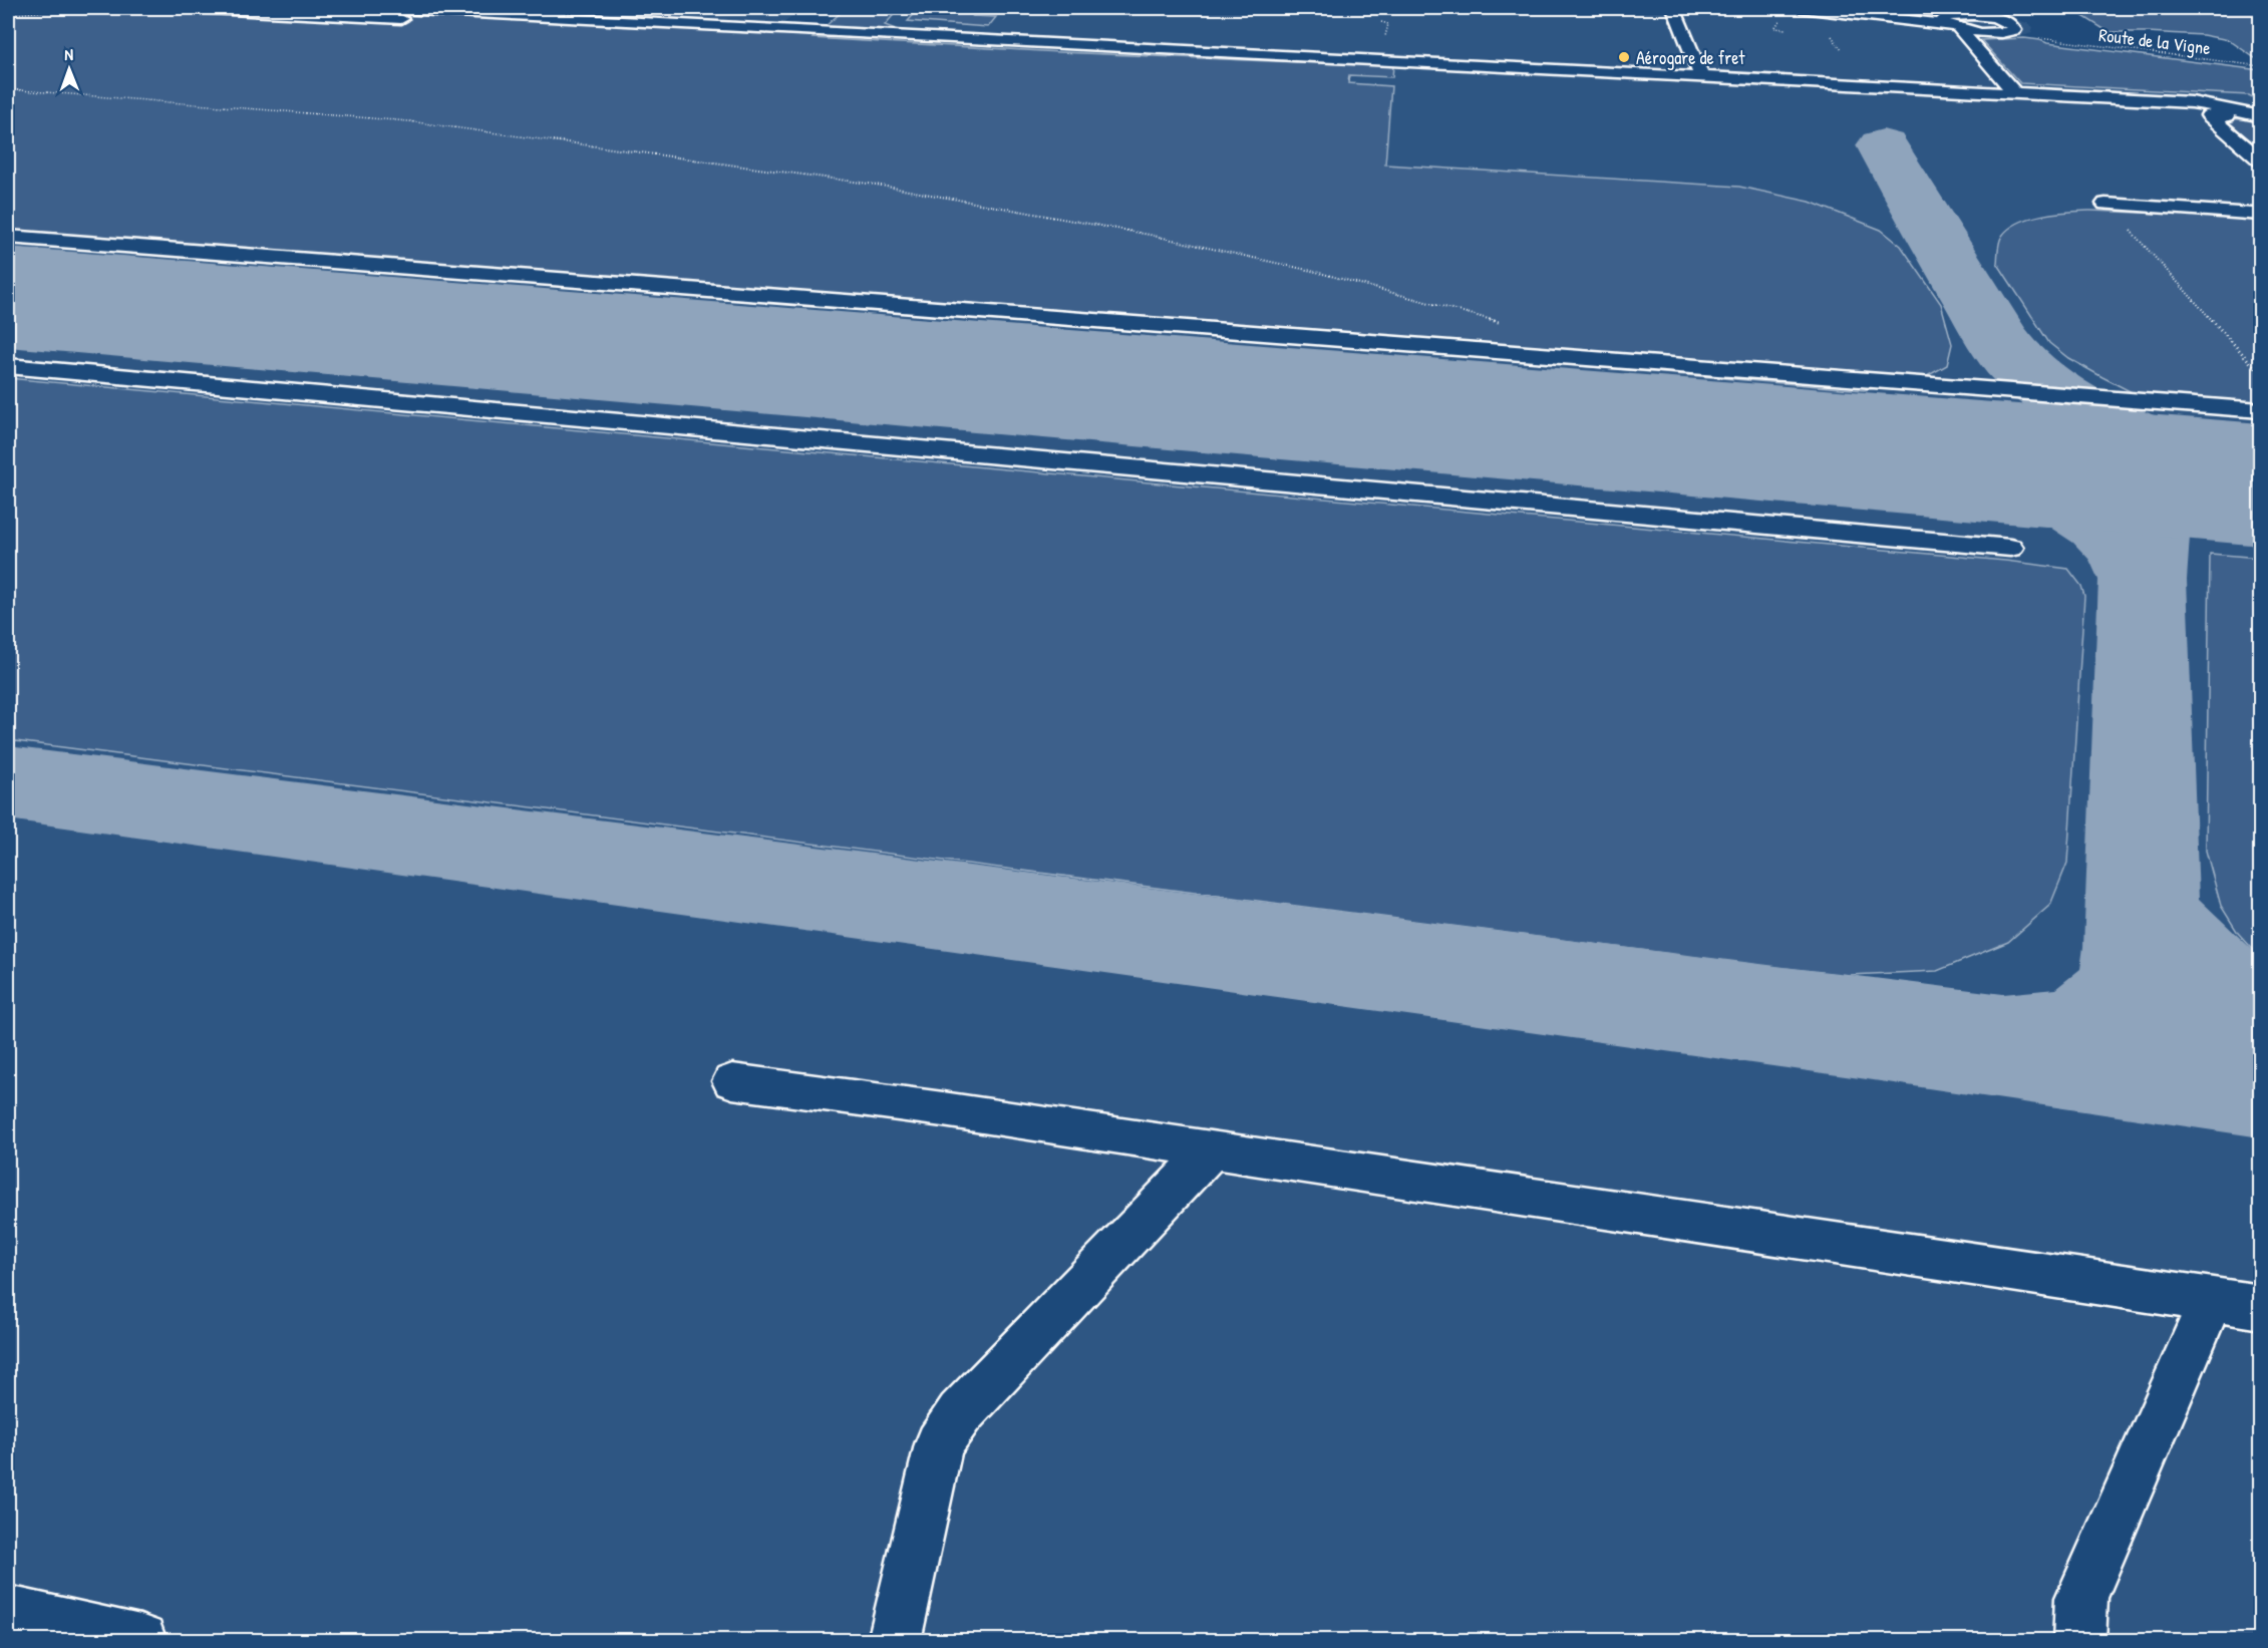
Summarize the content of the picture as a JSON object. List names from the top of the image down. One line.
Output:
{"streets":{"path":["Route de la Vigne"]},"places":["Aérogare de fret"],"north":"top"}
